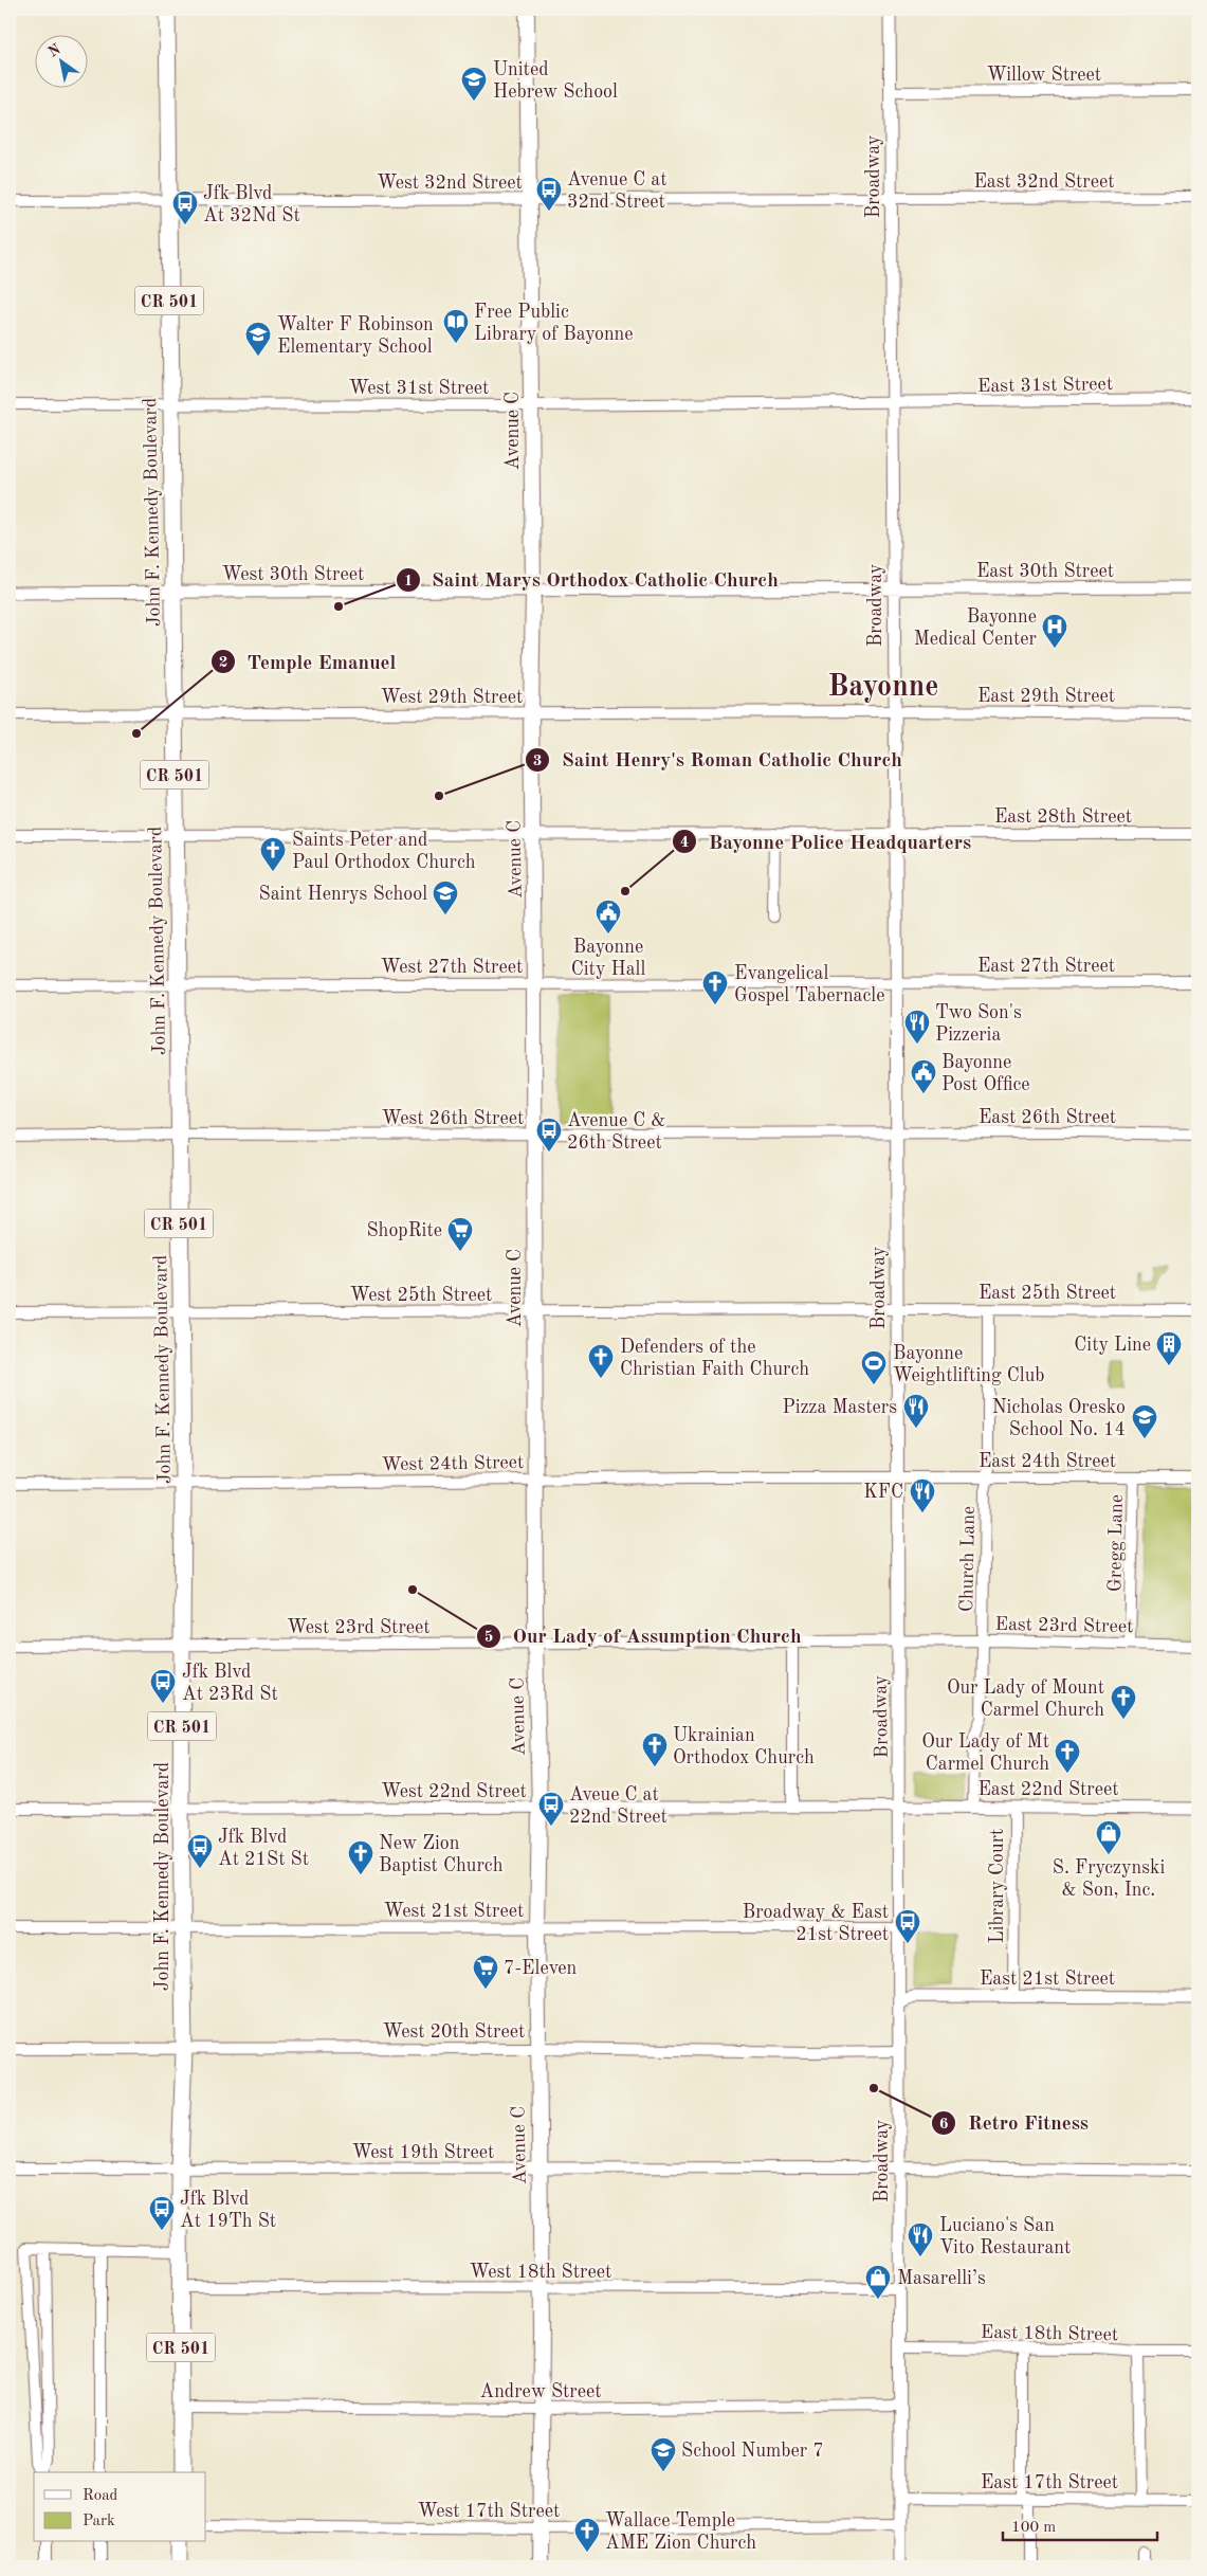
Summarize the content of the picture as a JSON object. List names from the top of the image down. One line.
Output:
{"streets":{"main road":["CR 501","Avenue C","John F. Kennedy Boulevard"],"street":["Willow Street","Broadway","East 32nd Street","West 32nd Street","East 31st Street","West 31st Street","East 30th Street","West 30th Street","East 29th Street","West 29th Street","East 28th Street","East 27th Street","West 27th Street","East 26th Street","West 26th Street","East 25th Street","West 25th Street","East 24th Street","West 24th Street","Gregg Lane","Church Lane","East 23rd Street","West 23rd Street","East 22nd Street","West 22nd Street","Library Court","West 21st Street","East 21st Street","West 20th Street","West 19th Street","West 18th Street","East 18th Street","Andrew Street","East 17th Street","West 17th Street"]},"crossings":[["Willow Street","Broadway"],["Broadway","East 32nd Street"],["Broadway","West 32nd Street"],["Broadway","East 31st Street"],["Broadway","West 31st Street"],["Broadway","East 30th Street"],["Broadway","West 30th Street"],["Broadway","East 29th Street"],["Broadway","West 29th Street"],["Broadway","East 28th Street"],["Broadway","East 27th Street"],["Broadway","West 27th Street"],["Broadway","East 26th Street"],["Broadway","West 26th Street"],["Broadway","East 25th Street"],["Broadway","West 25th Street"],["Broadway","East 24th Street"],["Broadway","West 24th Street"],["Broadway","East 23rd Street"],["Broadway","West 23rd Street"],["Broadway","East 22nd Street"],["Broadway","West 22nd Street"],["Broadway","West 21st Street"],["Broadway","East 21st Street"],["Broadway","West 20th Street"],["Broadway","West 19th Street"],["Broadway","West 18th Street"],["Broadway","East 18th Street"],["Broadway","Andrew Street"],["Broadway","East 17th Street"],["Broadway","West 17th Street"],["East 32nd Street","West 32nd Street"],["West 32nd Street","Avenue C"],["West 32nd Street","John F. Kennedy Boulevard"],["East 31st Street","West 31st Street"],["West 31st Street","Avenue C"],["West 31st Street","John F. Kennedy Boulevard"],["Avenue C","West 30th Street"],["Avenue C","West 29th Street"],["Avenue C","East 28th Street"],["Avenue C","West 27th Street"],["Avenue C","West 26th Street"],["Avenue C","West 25th Street"],["Avenue C","West 24th Street"],["Avenue C","West 23rd Street"],["Avenue C","West 22nd Street"],["Avenue C","West 21st Street"],["Avenue C","West 20th Street"],["Avenue C","West 19th Street"],["Avenue C","West 18th Street"],["Avenue C","Andrew Street"],["Avenue C","West 17th Street"],["John F. Kennedy Boulevard","West 30th Street"],["John F. Kennedy Boulevard","West 29th Street"],["John F. Kennedy Boulevard","East 28th Street"],["John F. Kennedy Boulevard","West 27th Street"],["John F. Kennedy Boulevard","West 26th Street"],["John F. Kennedy Boulevard","West 25th Street"],["John F. Kennedy Boulevard","West 24th Street"],["John F. Kennedy Boulevard","West 23rd Street"],["John F. Kennedy Boulevard","West 22nd Street"],["John F. Kennedy Boulevard","West 21st Street"],["John F. Kennedy Boulevard","West 20th Street"],["John F. Kennedy Boulevard","West 19th Street"],["John F. Kennedy Boulevard","West 18th Street"],["John F. Kennedy Boulevard","Andrew Street"],["East 30th Street","West 30th Street"],["East 29th Street","West 29th Street"],["East 27th Street","West 27th Street"],["East 26th Street","West 26th Street"],["East 25th Street","West 25th Street"],["East 25th Street","Church Lane"],["East 24th Street","West 24th Street"],["East 24th Street","Gregg Lane"],["East 24th Street","Church Lane"],["Gregg Lane","East 23rd Street"],["Church Lane","East 23rd Street"],["Church Lane","East 22nd Street"],["East 23rd Street","West 23rd Street"],["East 22nd Street","West 22nd Street"],["East 22nd Street","Library Court"],["Library Court","East 21st Street"]],"districts":["Bayonne"],"places":{"school or university":["United Hebrew School","Walter F Robinson Elementary School","Saint Henrys School","Nicholas Oresko School No. 14","School Number 7"],"bus stop":["Avenue C at 32nd Street","Jfk Blvd At 32Nd St","Avenue C & 26th Street","Jfk Blvd At 23Rd St","Aveue C at 22nd Street","Jfk Blvd At 21St St","Broadway & East 21st Street","Jfk Blvd At 19Th St"],"library":["Free Public Library of Bayonne"],"other":["Saint Marys Orthodox Catholic Church","Temple Emanuel","Saint Henry's Roman Catholic Church","Bayonne Police Headquarters","Our Lady of Assumption Church","Retro Fitness"],"hospital":["Bayonne Medical Center"],"church":["Saints Peter and Paul Orthodox Church","Evangelical Gospel Tabernacle","Defenders of the Christian Faith Church","Our Lady of Mount Carmel Church","Ukrainian Orthodox Church","Our Lady of Mt Carmel Church","New Zion Baptist Church","Wallace Temple AME Zion Church"],"public building":["Bayonne City Hall","Bayonne Post Office"],"restaurant":["Two Son's Pizzeria","Pizza Masters","KFC","Luciano's San Vito Restaurant"],"supermarket":["ShopRite","7-Eleven"],"building":["City Line"],"sports":["Bayonne Weightlifting Club"],"shop":["S. Fryczynski & Son, Inc.","Masarelli’s"]},"legend":["Road","Park"],"scale_bar":"100 m","north":"top left"}
